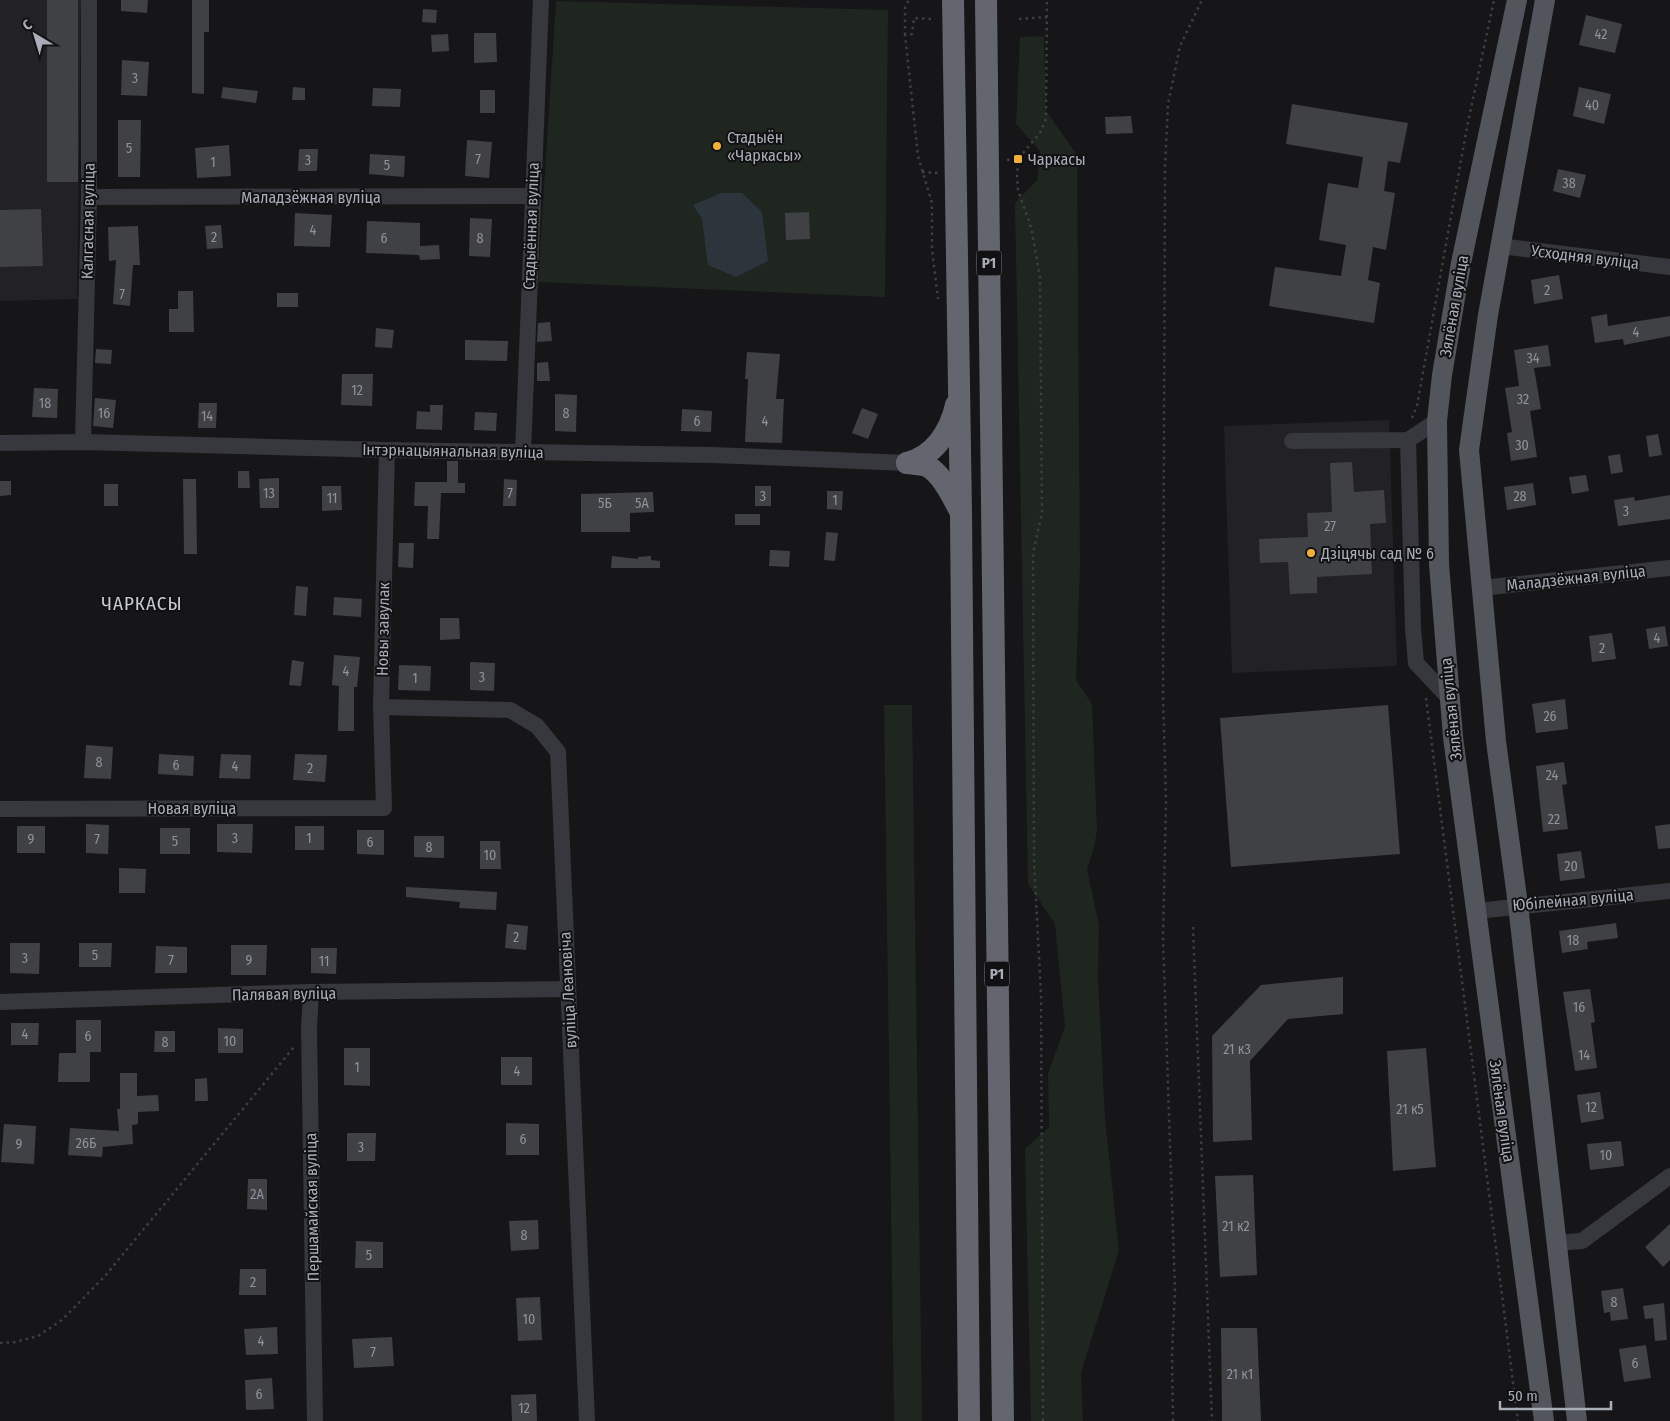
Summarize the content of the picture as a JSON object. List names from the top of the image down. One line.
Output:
{"streets":{"highway":["Р1"],"main road":["Зялёная вуліца"],"street":["Маладзёжная вуліца","Калгасная вуліца","Стадыённая вуліца","Усходняя вуліца","Інтэрнацыянальная вуліца","Новы завулак","Новая вуліца","Юбілейная вуліца","вуліца Леановіча","Палявая вуліца","Першамайская вуліца"]},"crossings":[["Маладзёжная вуліца","Калгасная вуліца"],["Маладзёжная вуліца","Стадыённая вуліца"],["Калгасная вуліца","Інтэрнацыянальная вуліца"],["Стадыённая вуліца","Інтэрнацыянальная вуліца"],["Зялёная вуліца","Юбілейная вуліца"],["Інтэрнацыянальная вуліца","Новы завулак"],["Новы завулак","Новая вуліца"],["Новы завулак","вуліца Леановіча"],["вуліца Леановіча","Палявая вуліца"],["Палявая вуліца","Першамайская вуліца"]],"districts":["ЧАРКАСЫ"],"places":{"other":["Стадыён «Чаркасы»","Дзіцячы сад № 6"],"transit":["Чаркасы"]},"house_numbers":["42","3","40","5","7","3","1","5","38","4","2","6","8","2","7","4","34","12","32","18","16","8","14","6","4","30","13","7","3","28","11","1","5Б","5А","3","27","4","2","4","3","1","26","8","6","4","2","24","22","3","1","9","7","5","6","8","10","20","2","18","5","3","7","9","11","16","4","6","10","8","21 к3","14","1","4","12","21 к5","6","26Б","9","3","10","2А","21 к2","8","5","2","8","10","4","7","6","21 к1","6","12"],"scale_bar":"50 m","north":"top left"}
